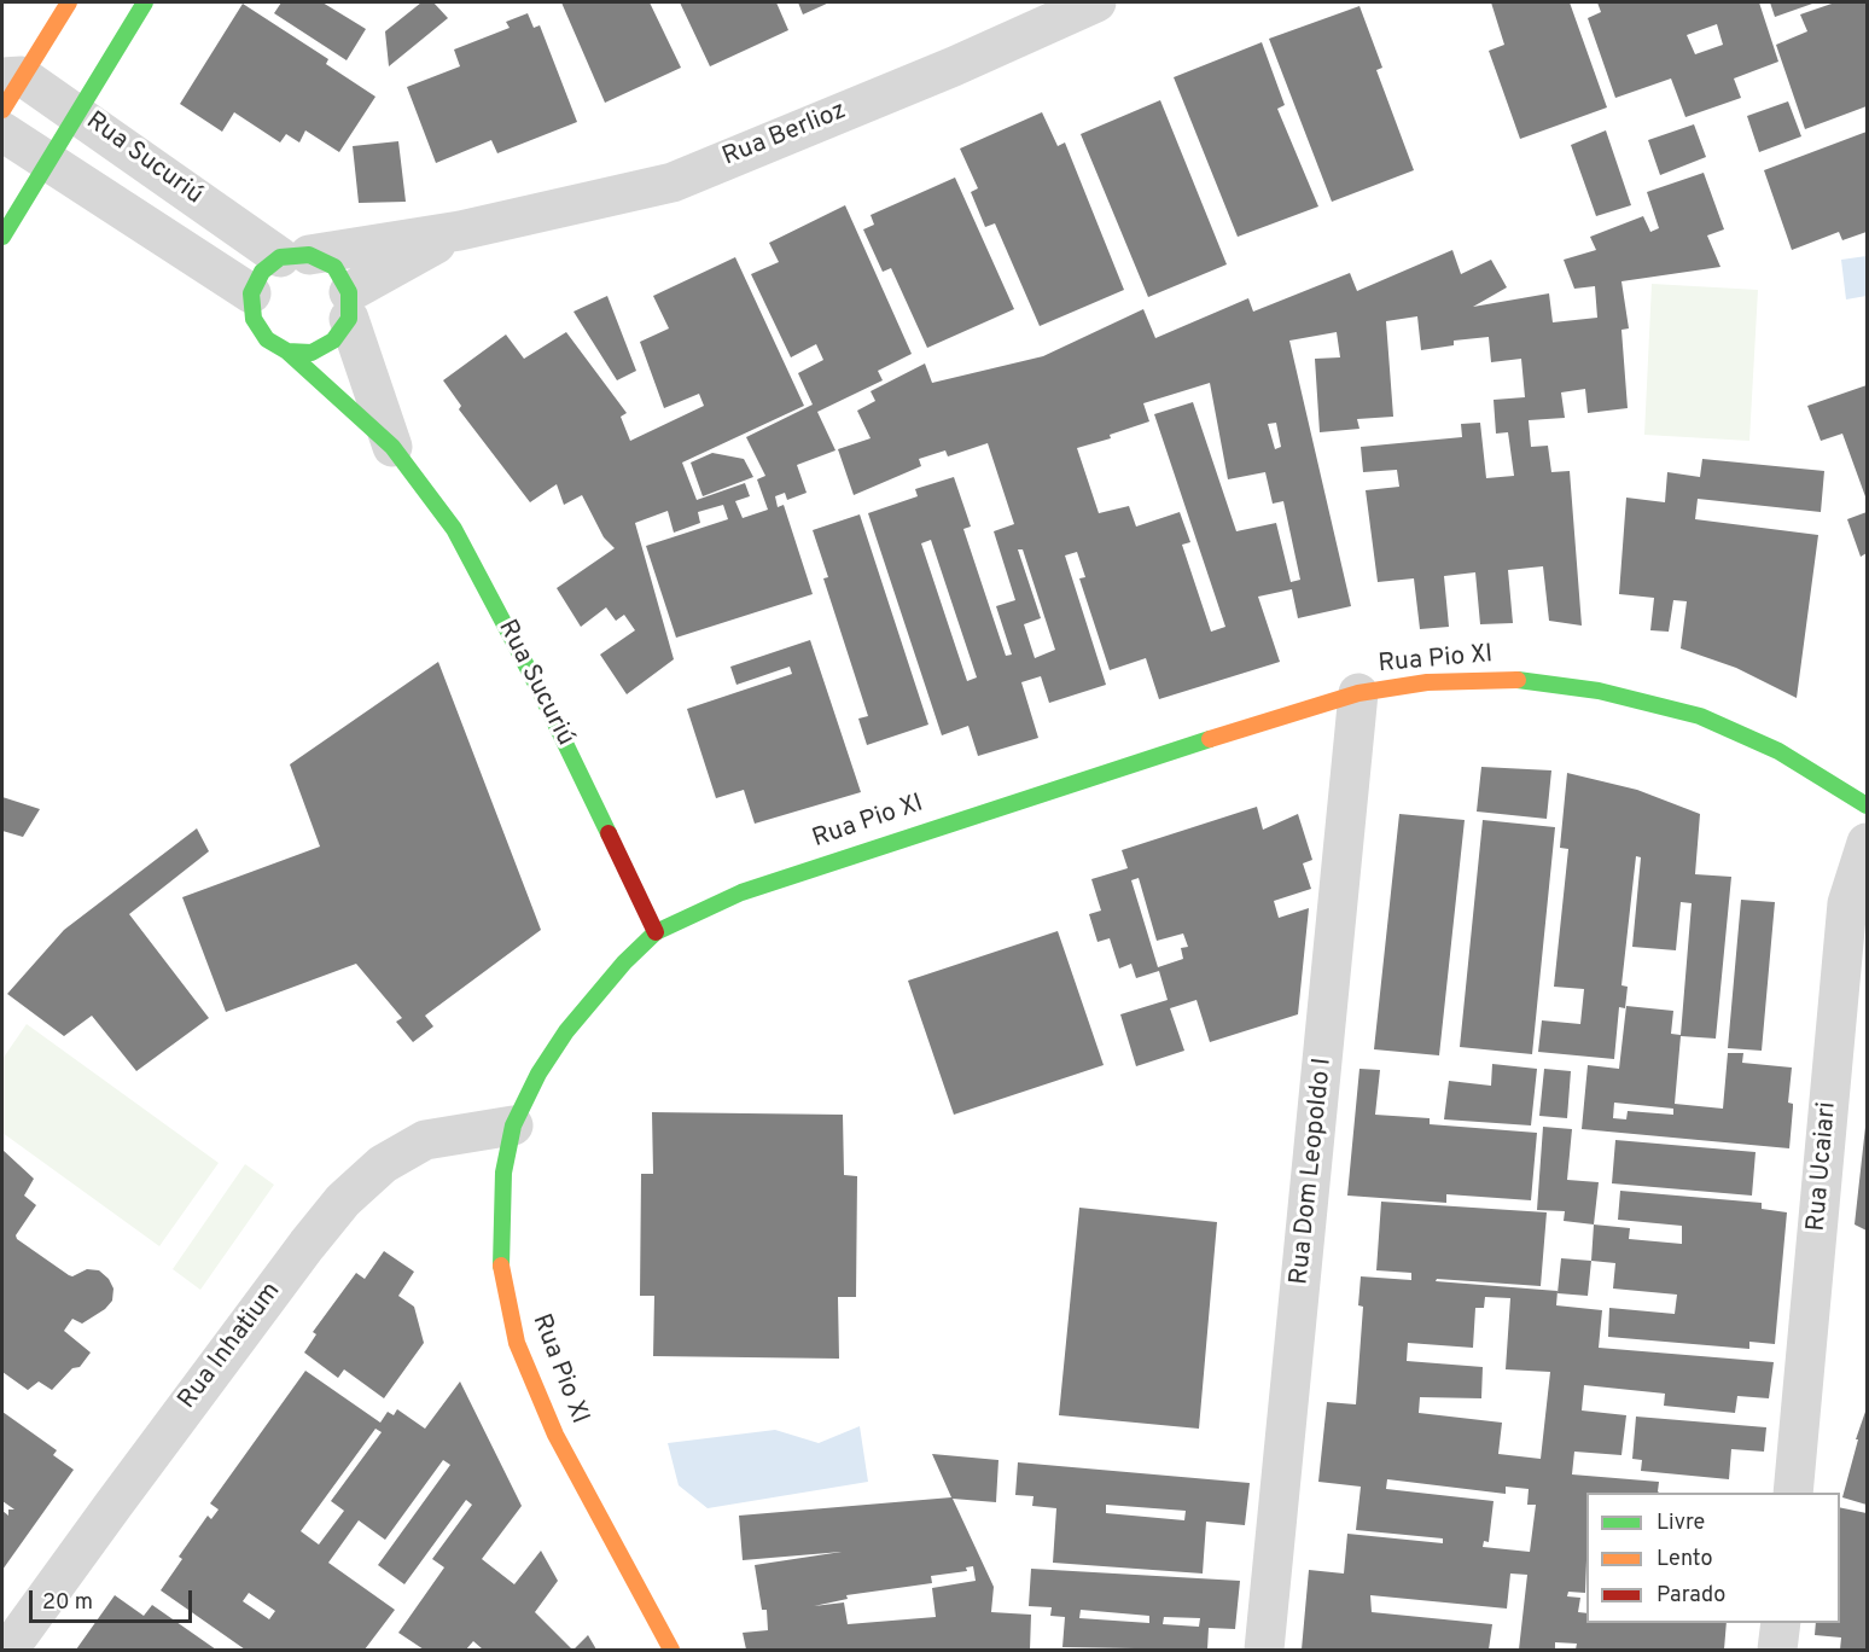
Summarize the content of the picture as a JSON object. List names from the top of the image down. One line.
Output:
{"streets":{"street":["Rua Berlioz","Rua Sucuriú","Rua Pio XI","Rua Ucaiari","Rua Dom Leopoldo I","Rua Inhatium"]},"crossings":[["Rua Berlioz","Rua Sucuriú"],["Rua Sucuriú","Rua Pio XI"],["Rua Pio XI","Rua Dom Leopoldo I"],["Rua Pio XI","Rua Inhatium"]],"legend":["Livre","Lento","Parado"],"scale_bar":"20 m"}
